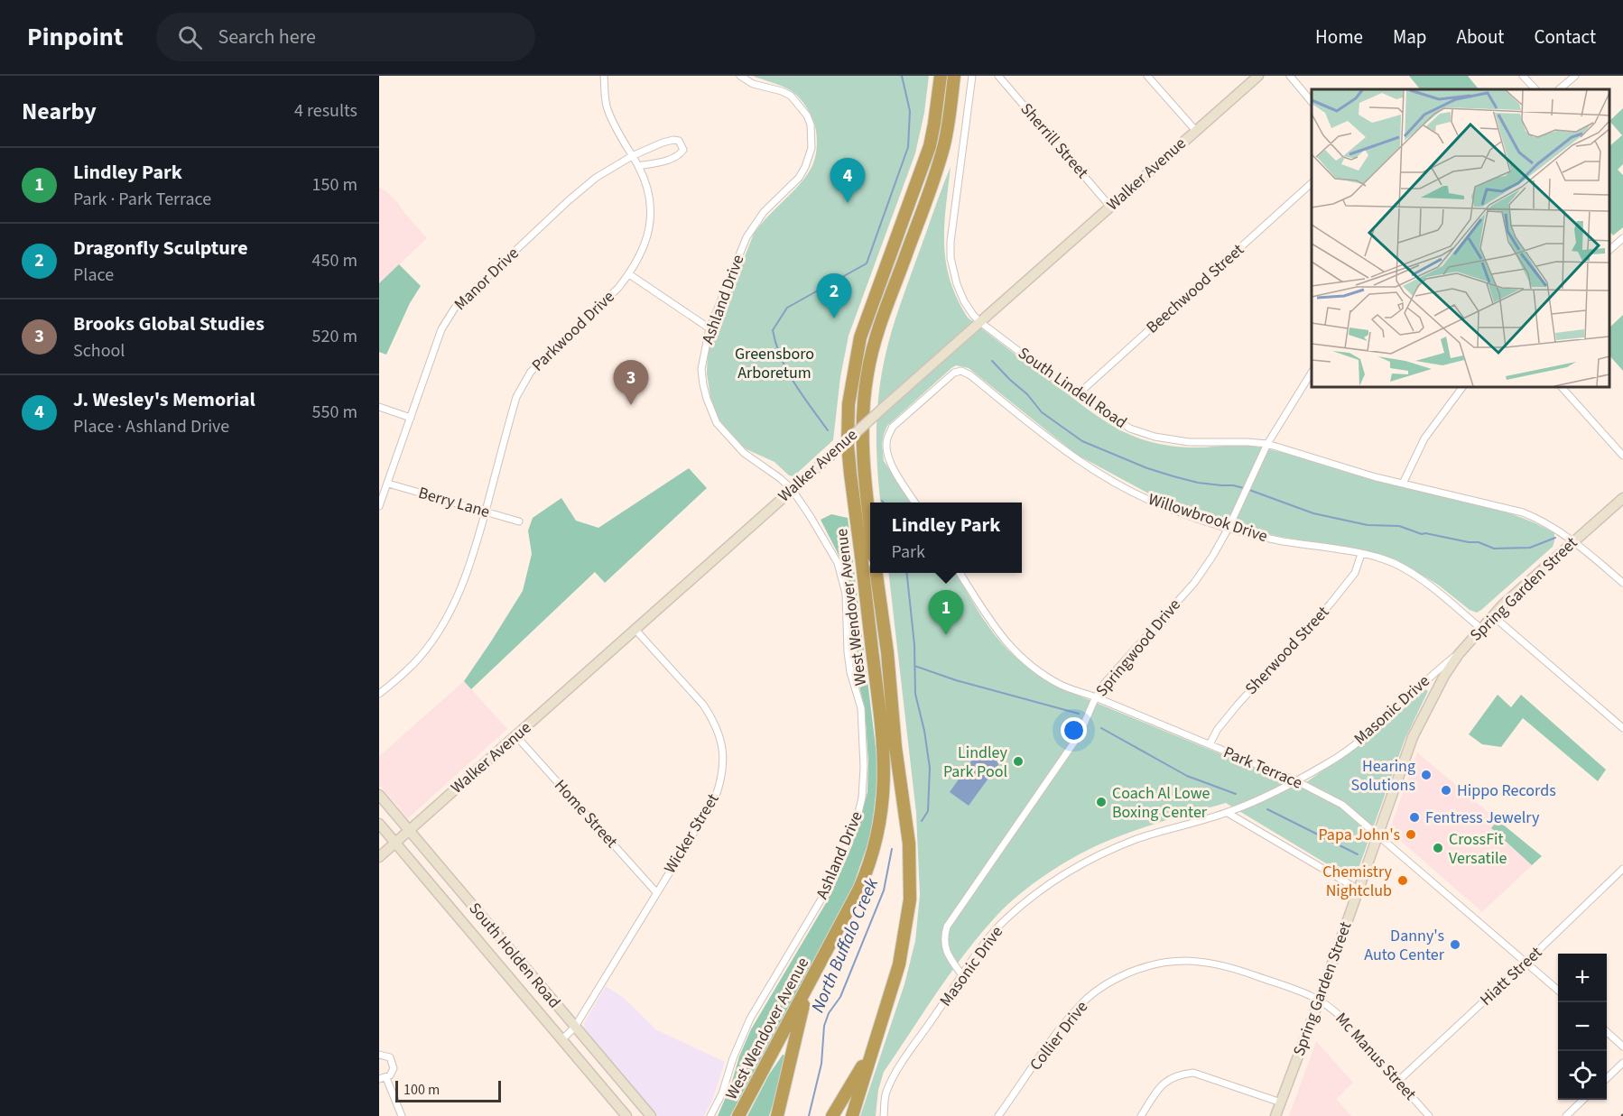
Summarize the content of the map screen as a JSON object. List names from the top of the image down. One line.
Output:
{"streets":{"highway":["West Wendover Avenue"],"main road":["Walker Avenue","Spring Garden Street","South Holden Road"],"street":["Sherrill Street","Manor Drive","Beechwood Street","Ashland Drive","Parkwood Drive","South Lindell Road","Berry Lane","Willowbrook Drive","Springwood Drive","Sherwood Street","Masonic Drive","Park Terrace","Home Street","Wicker Street","Hiatt Street","Collier Drive","Mc Manus Street"]},"crossings":[["Sherrill Street","Walker Avenue"],["Walker Avenue","Ashland Drive"],["Walker Avenue","South Lindell Road"],["Walker Avenue","Home Street"],["Walker Avenue","Wicker Street"],["Walker Avenue","South Holden Road"],["Manor Drive","Parkwood Drive"],["Manor Drive","Berry Lane"],["Beechwood Street","South Lindell Road"],["Parkwood Drive","Berry Lane"],["South Lindell Road","Spring Garden Street"],["South Lindell Road","Springwood Drive"],["Willowbrook Drive","Spring Garden Street"],["Willowbrook Drive","Springwood Drive"],["Willowbrook Drive","Sherwood Street"],["Spring Garden Street","Masonic Drive"],["Spring Garden Street","Park Terrace"],["Spring Garden Street","Collier Drive"],["Spring Garden Street","Mc Manus Street"],["Springwood Drive","Masonic Drive"],["Springwood Drive","Park Terrace"],["Sherwood Street","Park Terrace"],["Masonic Drive","Park Terrace"],["Park Terrace","Hiatt Street"],["Home Street","Wicker Street"],["Wicker Street","South Holden Road"],["Hiatt Street","Mc Manus Street"],["Collier Drive","Mc Manus Street"]],"water":["North Buffalo Creek"],"parks":["Greensboro Arboretum"],"places":["Lindley Park Pool","Hearing Solutions","Hippo Records","Coach Al Lowe Boxing Center","Fentress Jewelry","Papa John's","CrossFit Versatile","Chemistry Nightclub","Danny's Auto Center"],"scale_bar":"100 m","page":{"header":"Pinpoint","search":"Search here","nav":["Home","Map","About","Contact"],"heading":["Nearby","4 results"],"list":[{"mark":"1","name":"Lindley Park","note":"Park · Park Terrace","value":"150 m"},{"mark":"2","name":"Dragonfly Sculpture","note":"Place","value":"450 m"},{"mark":"3","name":"Brooks Global Studies","note":"School","value":"520 m"},{"mark":"4","name":"J. Wesley's Memorial","note":"Place · Ashland Drive","value":"550 m"}],"pins":["4","2","3","1"],"popup":["Lindley Park","Park"],"map_buttons":["+","−"],"scale":"100 m"}}
